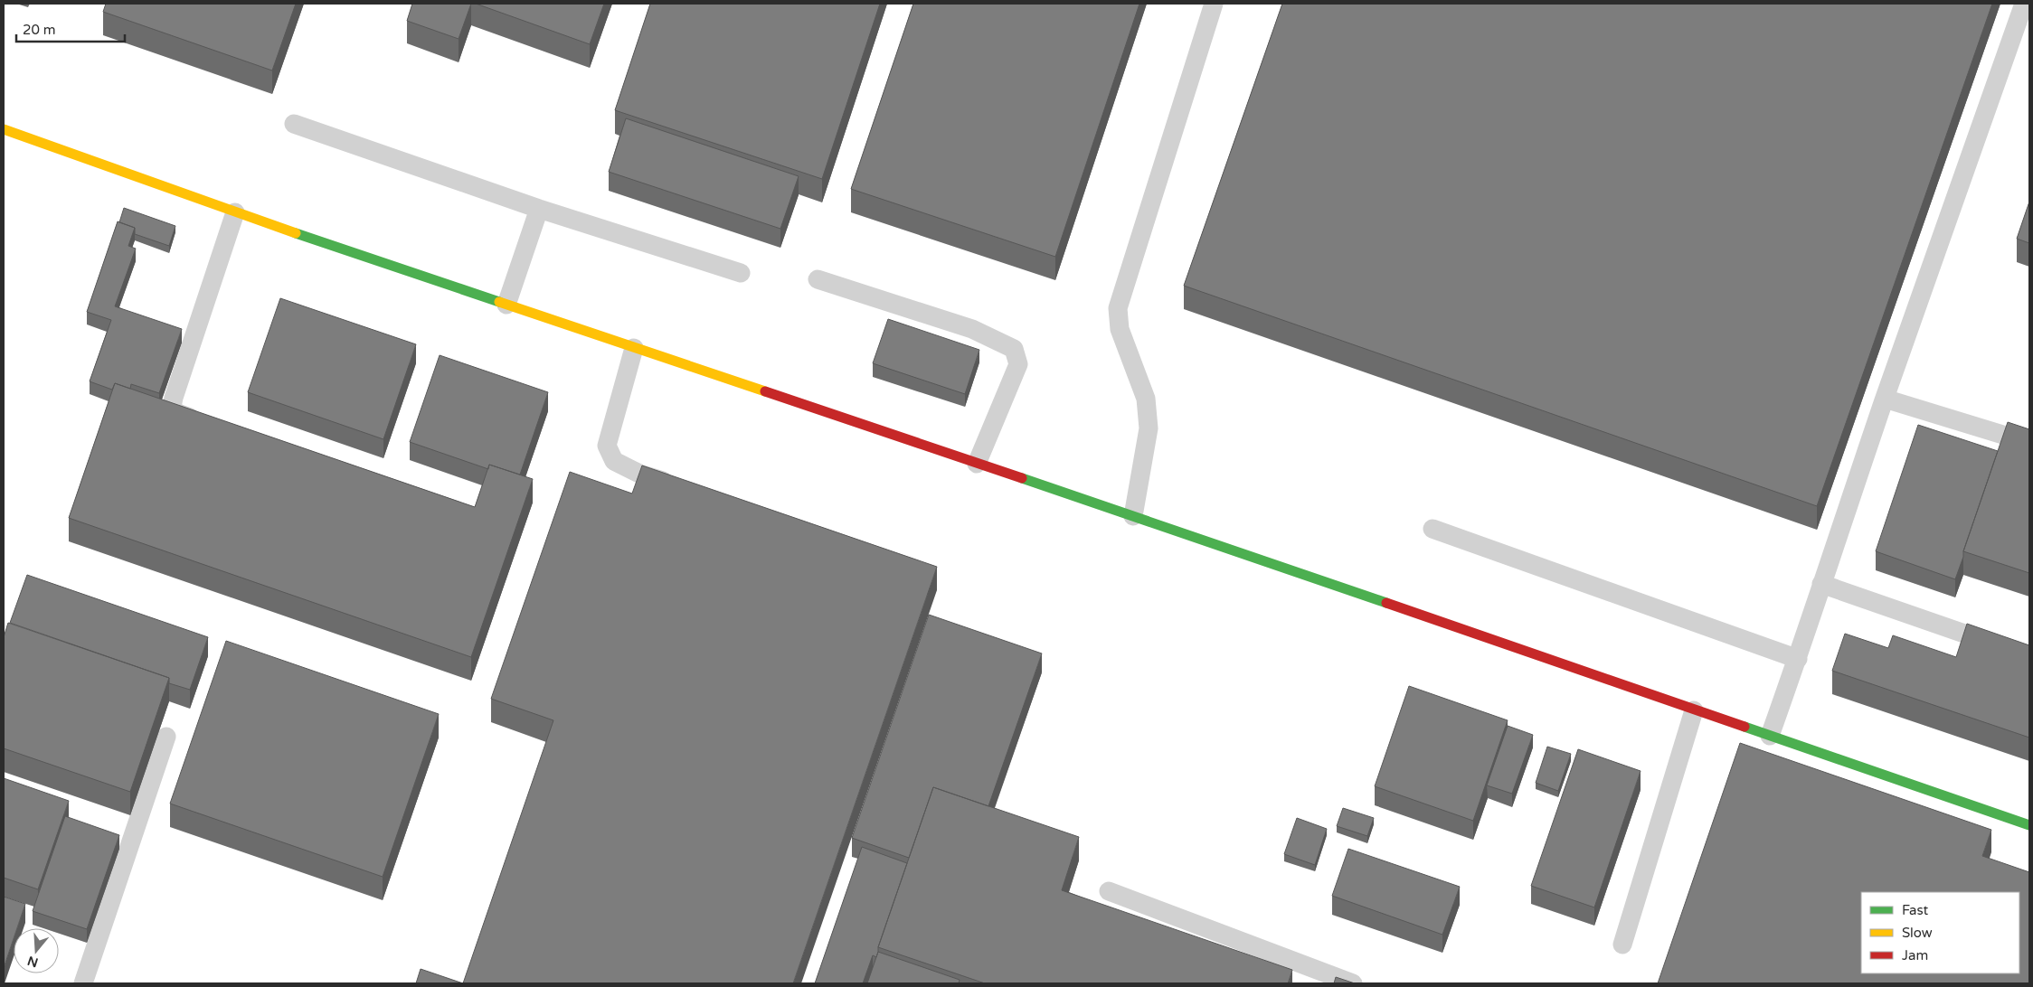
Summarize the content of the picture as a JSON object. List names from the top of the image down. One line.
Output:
{"legend":["Fast","Slow","Jam"],"scale_bar":"20 m","north":"bottom"}
